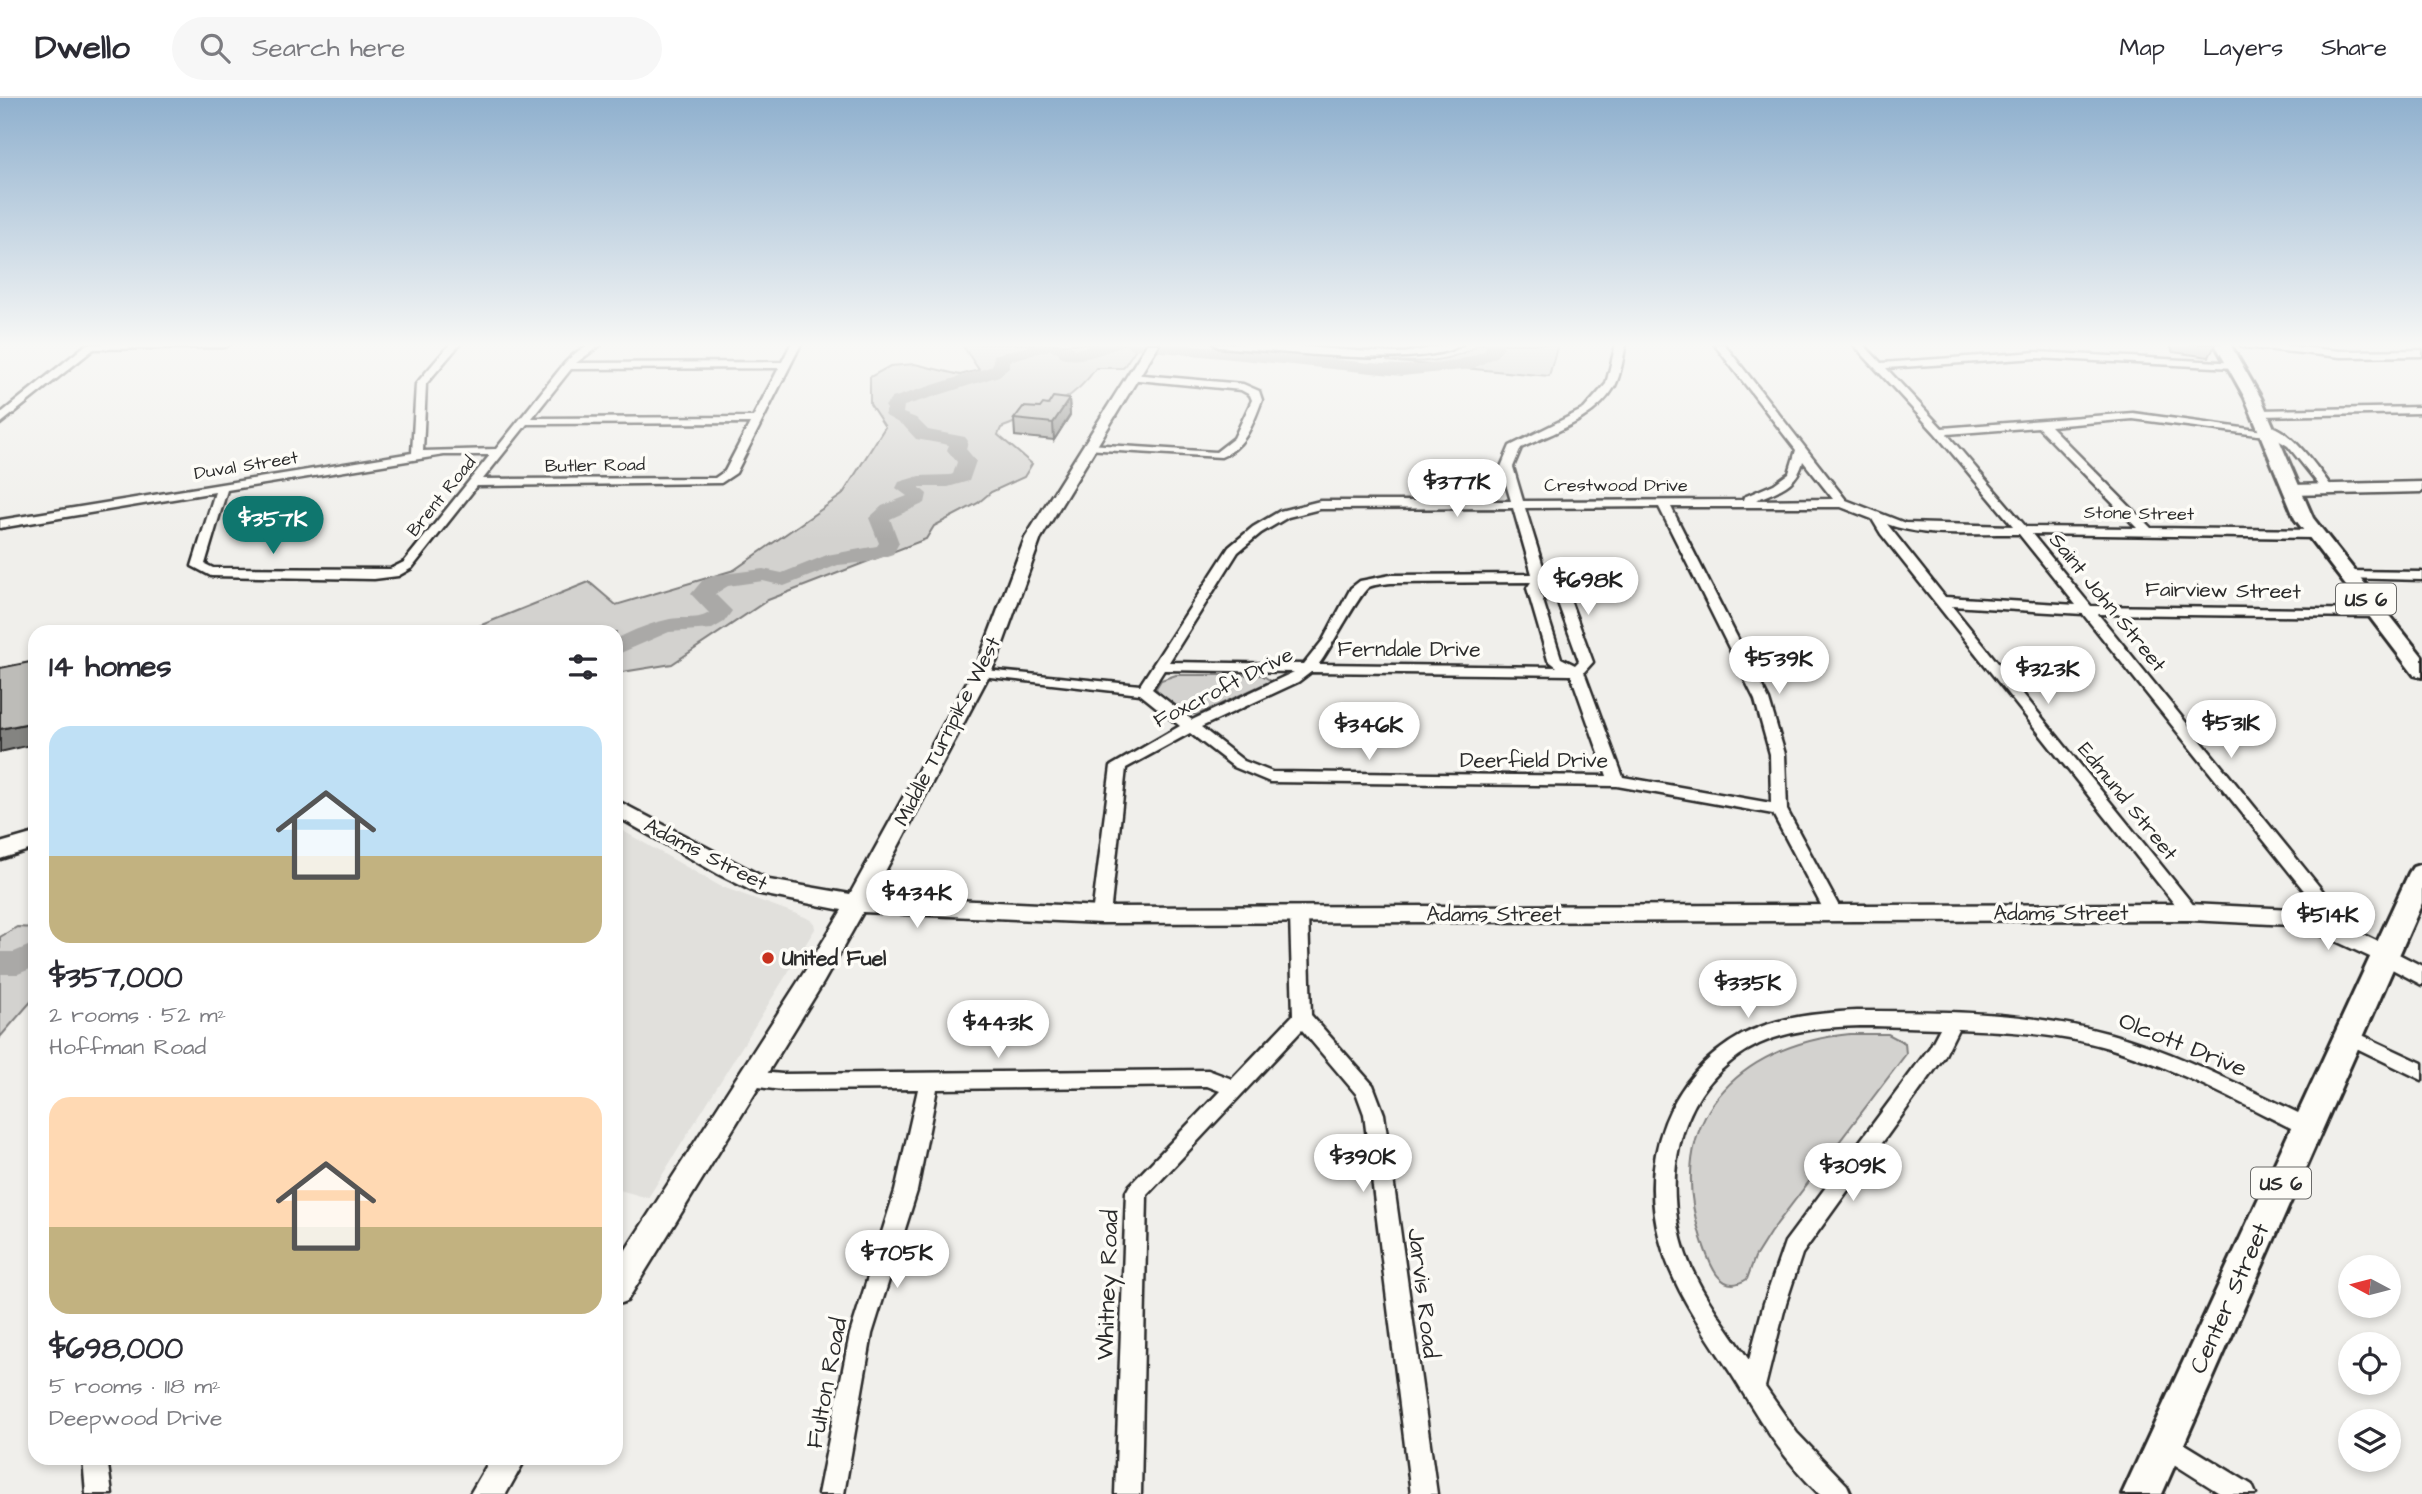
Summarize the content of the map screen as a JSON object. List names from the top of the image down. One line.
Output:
{"streets":{"main road":["US 6","Middle Turnpike West","Adams Street","Center Street"],"street":["Duval Street","Butler Road","Crestwood Drive","Brent Road","Stone Street","Fairview Street","Saint John Street","Ferndale Drive","Foxcroft Drive","Deerfield Drive","Edmund Street","Olcott Drive","Whitney Road","Jarvis Road","Fulton Road"]},"crossings":[["Duval Street","Brent Road"],["Butler Road","Brent Road"],["Crestwood Drive","Stone Street"],["Crestwood Drive","Ferndale Drive"],["Crestwood Drive","Deerfield Drive"],["Stone Street","US 6"],["Stone Street","Saint John Street"],["Stone Street","Edmund Street"],["Fairview Street","US 6"],["Fairview Street","Saint John Street"],["Fairview Street","Edmund Street"],["Saint John Street","Adams Street"],["Ferndale Drive","Foxcroft Drive"],["Foxcroft Drive","Deerfield Drive"],["Foxcroft Drive","Adams Street"],["Middle Turnpike West","Adams Street"],["Edmund Street","Adams Street"],["Adams Street","Center Street"],["Olcott Drive","Center Street"],["Whitney Road","Jarvis Road"]],"places":["United Fuel"],"north":"left","page":{"header":"Dwello","search":"Search here","nav":["Map","Layers","Share"],"price":["$377K","$357K","$698K","$539K","$323K","$531K","$346K","$434K","$514K","$335K","$443K","$390K","$309K","$705K"],"heading":"14 homes","list":[{"name":"$357,000","note":"2 rooms · 52 m² · Hoffman Road"},{"name":"$698,000","note":"5 rooms · 118 m² · Deepwood Drive"}]}}
